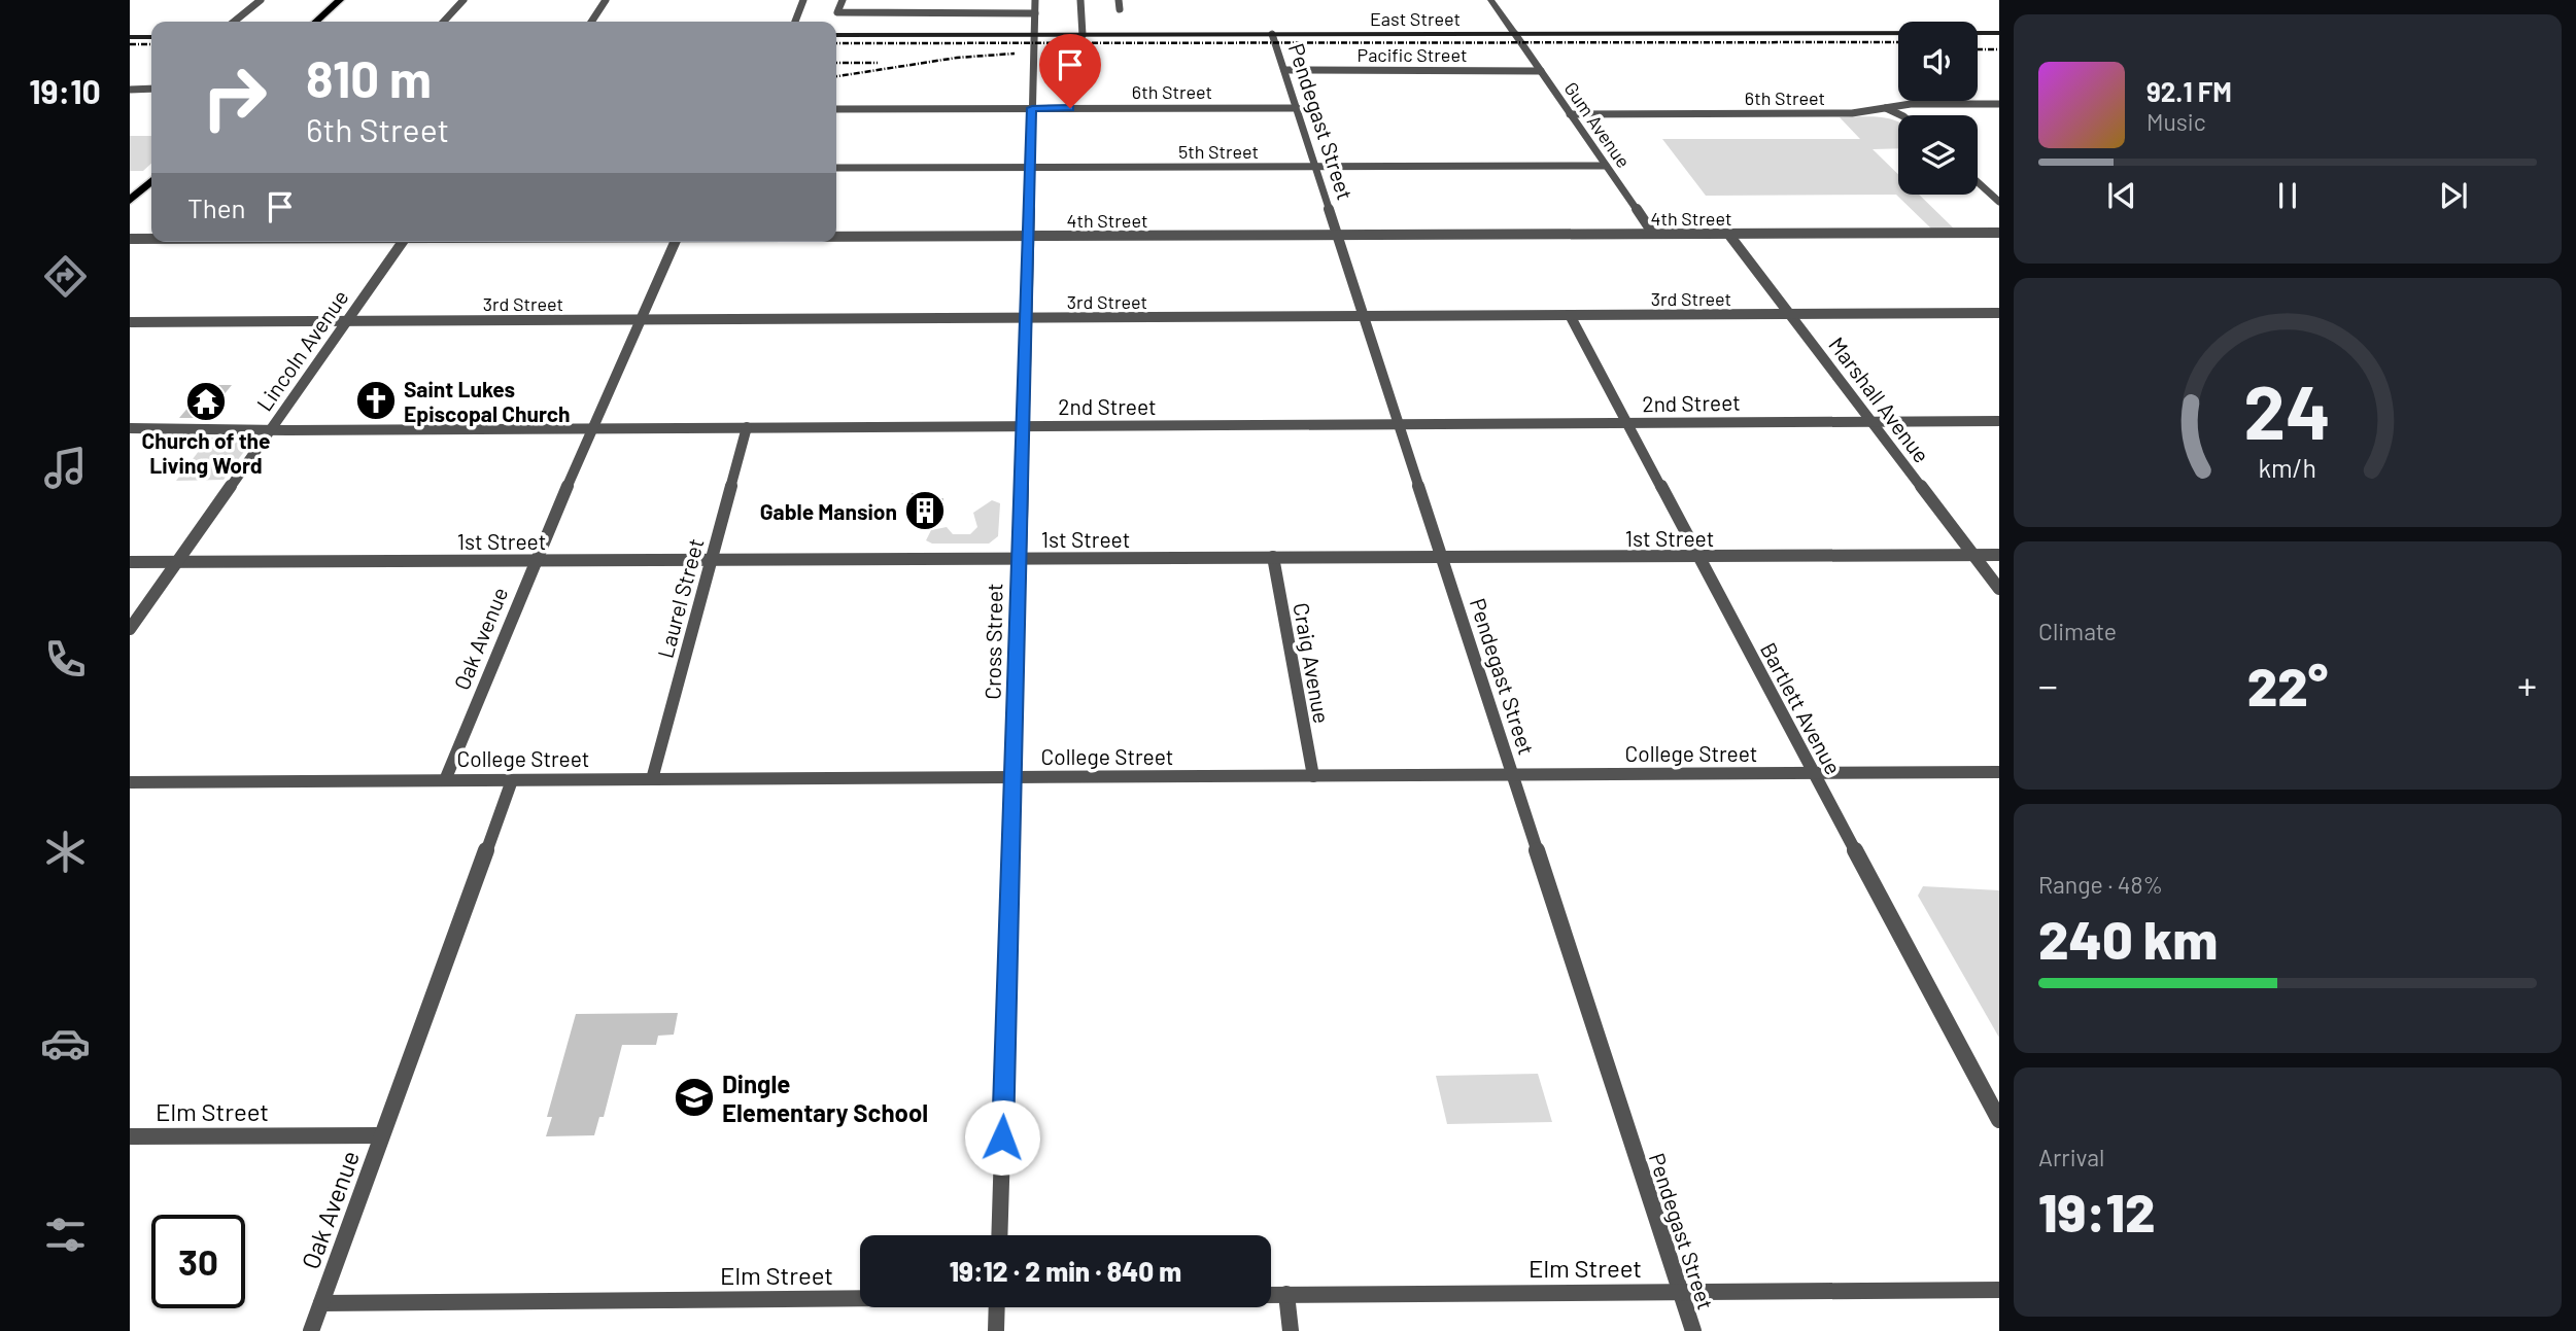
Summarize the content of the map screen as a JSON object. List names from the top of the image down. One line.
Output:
{"streets":{"main road":["East Street"],"street":["Pacific Street","6th Street","Pendegast Street","Gum Avenue","5th Street","4th Street","3rd Street","Lincoln Avenue","Marshall Avenue","2nd Street","1st Street","Laurel Street","Oak Avenue","Cross Street","Craig Avenue","Bartlett Avenue","College Street","Elm Street"]},"crossings":[["East Street","Pendegast Street"],["East Street","Gum Avenue"],["East Street","Cross Street"],["Pacific Street","Pendegast Street"],["Pacific Street","Gum Avenue"],["6th Street","Pendegast Street"],["6th Street","Gum Avenue"],["6th Street","Cross Street"],["Pendegast Street","5th Street"],["Pendegast Street","4th Street"],["Pendegast Street","3rd Street"],["Pendegast Street","2nd Street"],["Pendegast Street","1st Street"],["Pendegast Street","College Street"],["Pendegast Street","Elm Street"],["Gum Avenue","5th Street"],["Gum Avenue","4th Street"],["5th Street","Cross Street"],["4th Street","Marshall Avenue"],["4th Street","Cross Street"],["3rd Street","Lincoln Avenue"],["3rd Street","Marshall Avenue"],["3rd Street","Oak Avenue"],["3rd Street","Cross Street"],["3rd Street","Bartlett Avenue"],["Lincoln Avenue","2nd Street"],["Lincoln Avenue","1st Street"],["Marshall Avenue","2nd Street"],["Marshall Avenue","1st Street"],["2nd Street","Laurel Street"],["2nd Street","Oak Avenue"],["2nd Street","Cross Street"],["2nd Street","Bartlett Avenue"],["1st Street","Laurel Street"],["1st Street","Oak Avenue"],["1st Street","Cross Street"],["1st Street","Craig Avenue"],["1st Street","Bartlett Avenue"],["Laurel Street","College Street"],["Oak Avenue","College Street"],["Oak Avenue","Elm Street"],["Cross Street","College Street"],["Craig Avenue","College Street"],["Bartlett Avenue","College Street"]],"places":{"church":["Saint Lukes Episcopal Church"],"temple":["Church of the Living Word"],"building":["Gable Mansion"],"school or university":["Dingle Elementary School"]},"page":{"tabs":"19:10","turn":["810 m","6th Street"],"song":["92.1 FM","Music"],"then":"Then","tile":["Climate",["Range · 48%","240 km"],["Arrival","19:12"]],"heat":["−","22°","+"],"limit":"30","trip":"19:12 · 2 min · 840 m","gauge":["24","km/h"]}}
